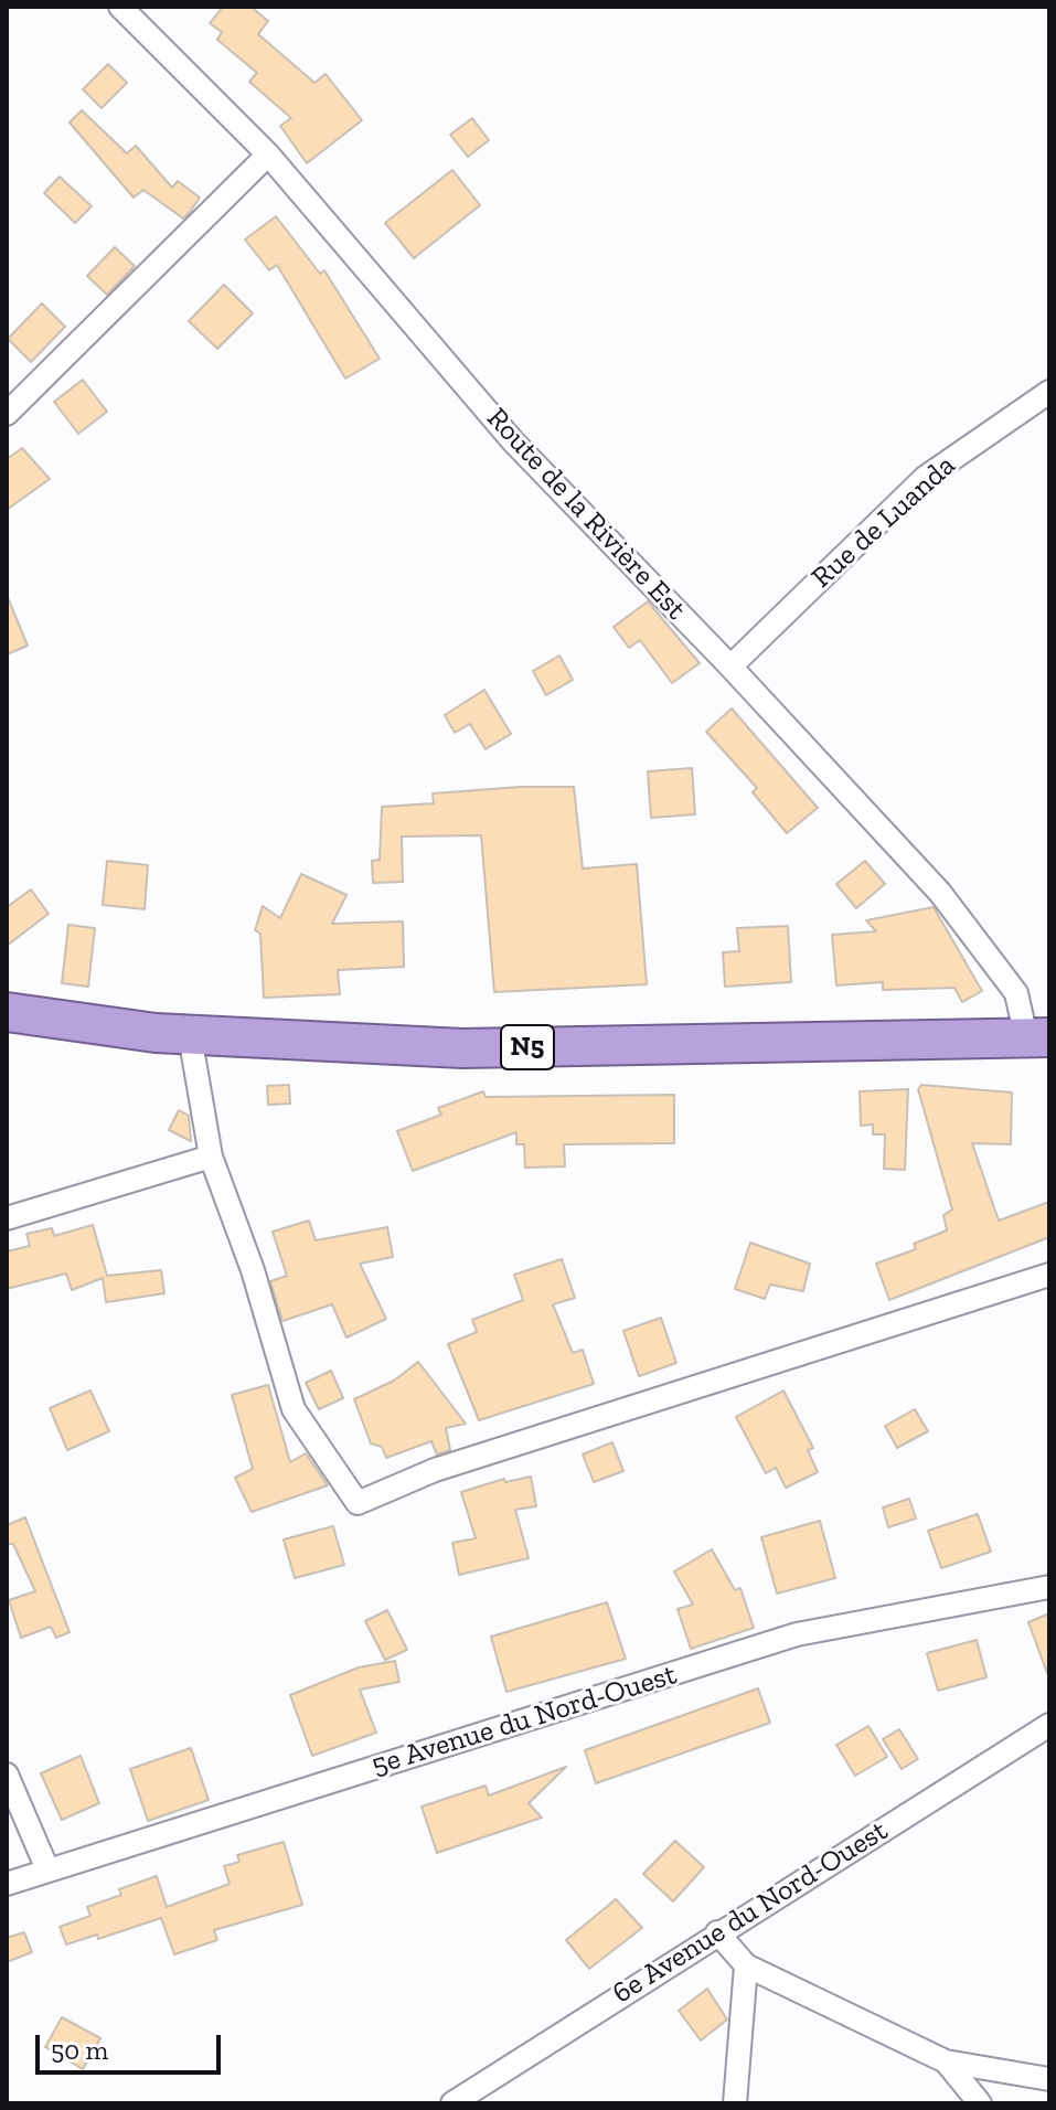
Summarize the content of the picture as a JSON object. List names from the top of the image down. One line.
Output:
{"streets":{"highway":["N5"],"street":["Route de la Rivière Est","Rue de Luanda","5e Avenue du Nord-Ouest","6e Avenue du Nord-Ouest"]},"crossings":[["Route de la Rivière Est","Rue de Luanda"],["Route de la Rivière Est","N5"]],"scale_bar":"50 m"}
